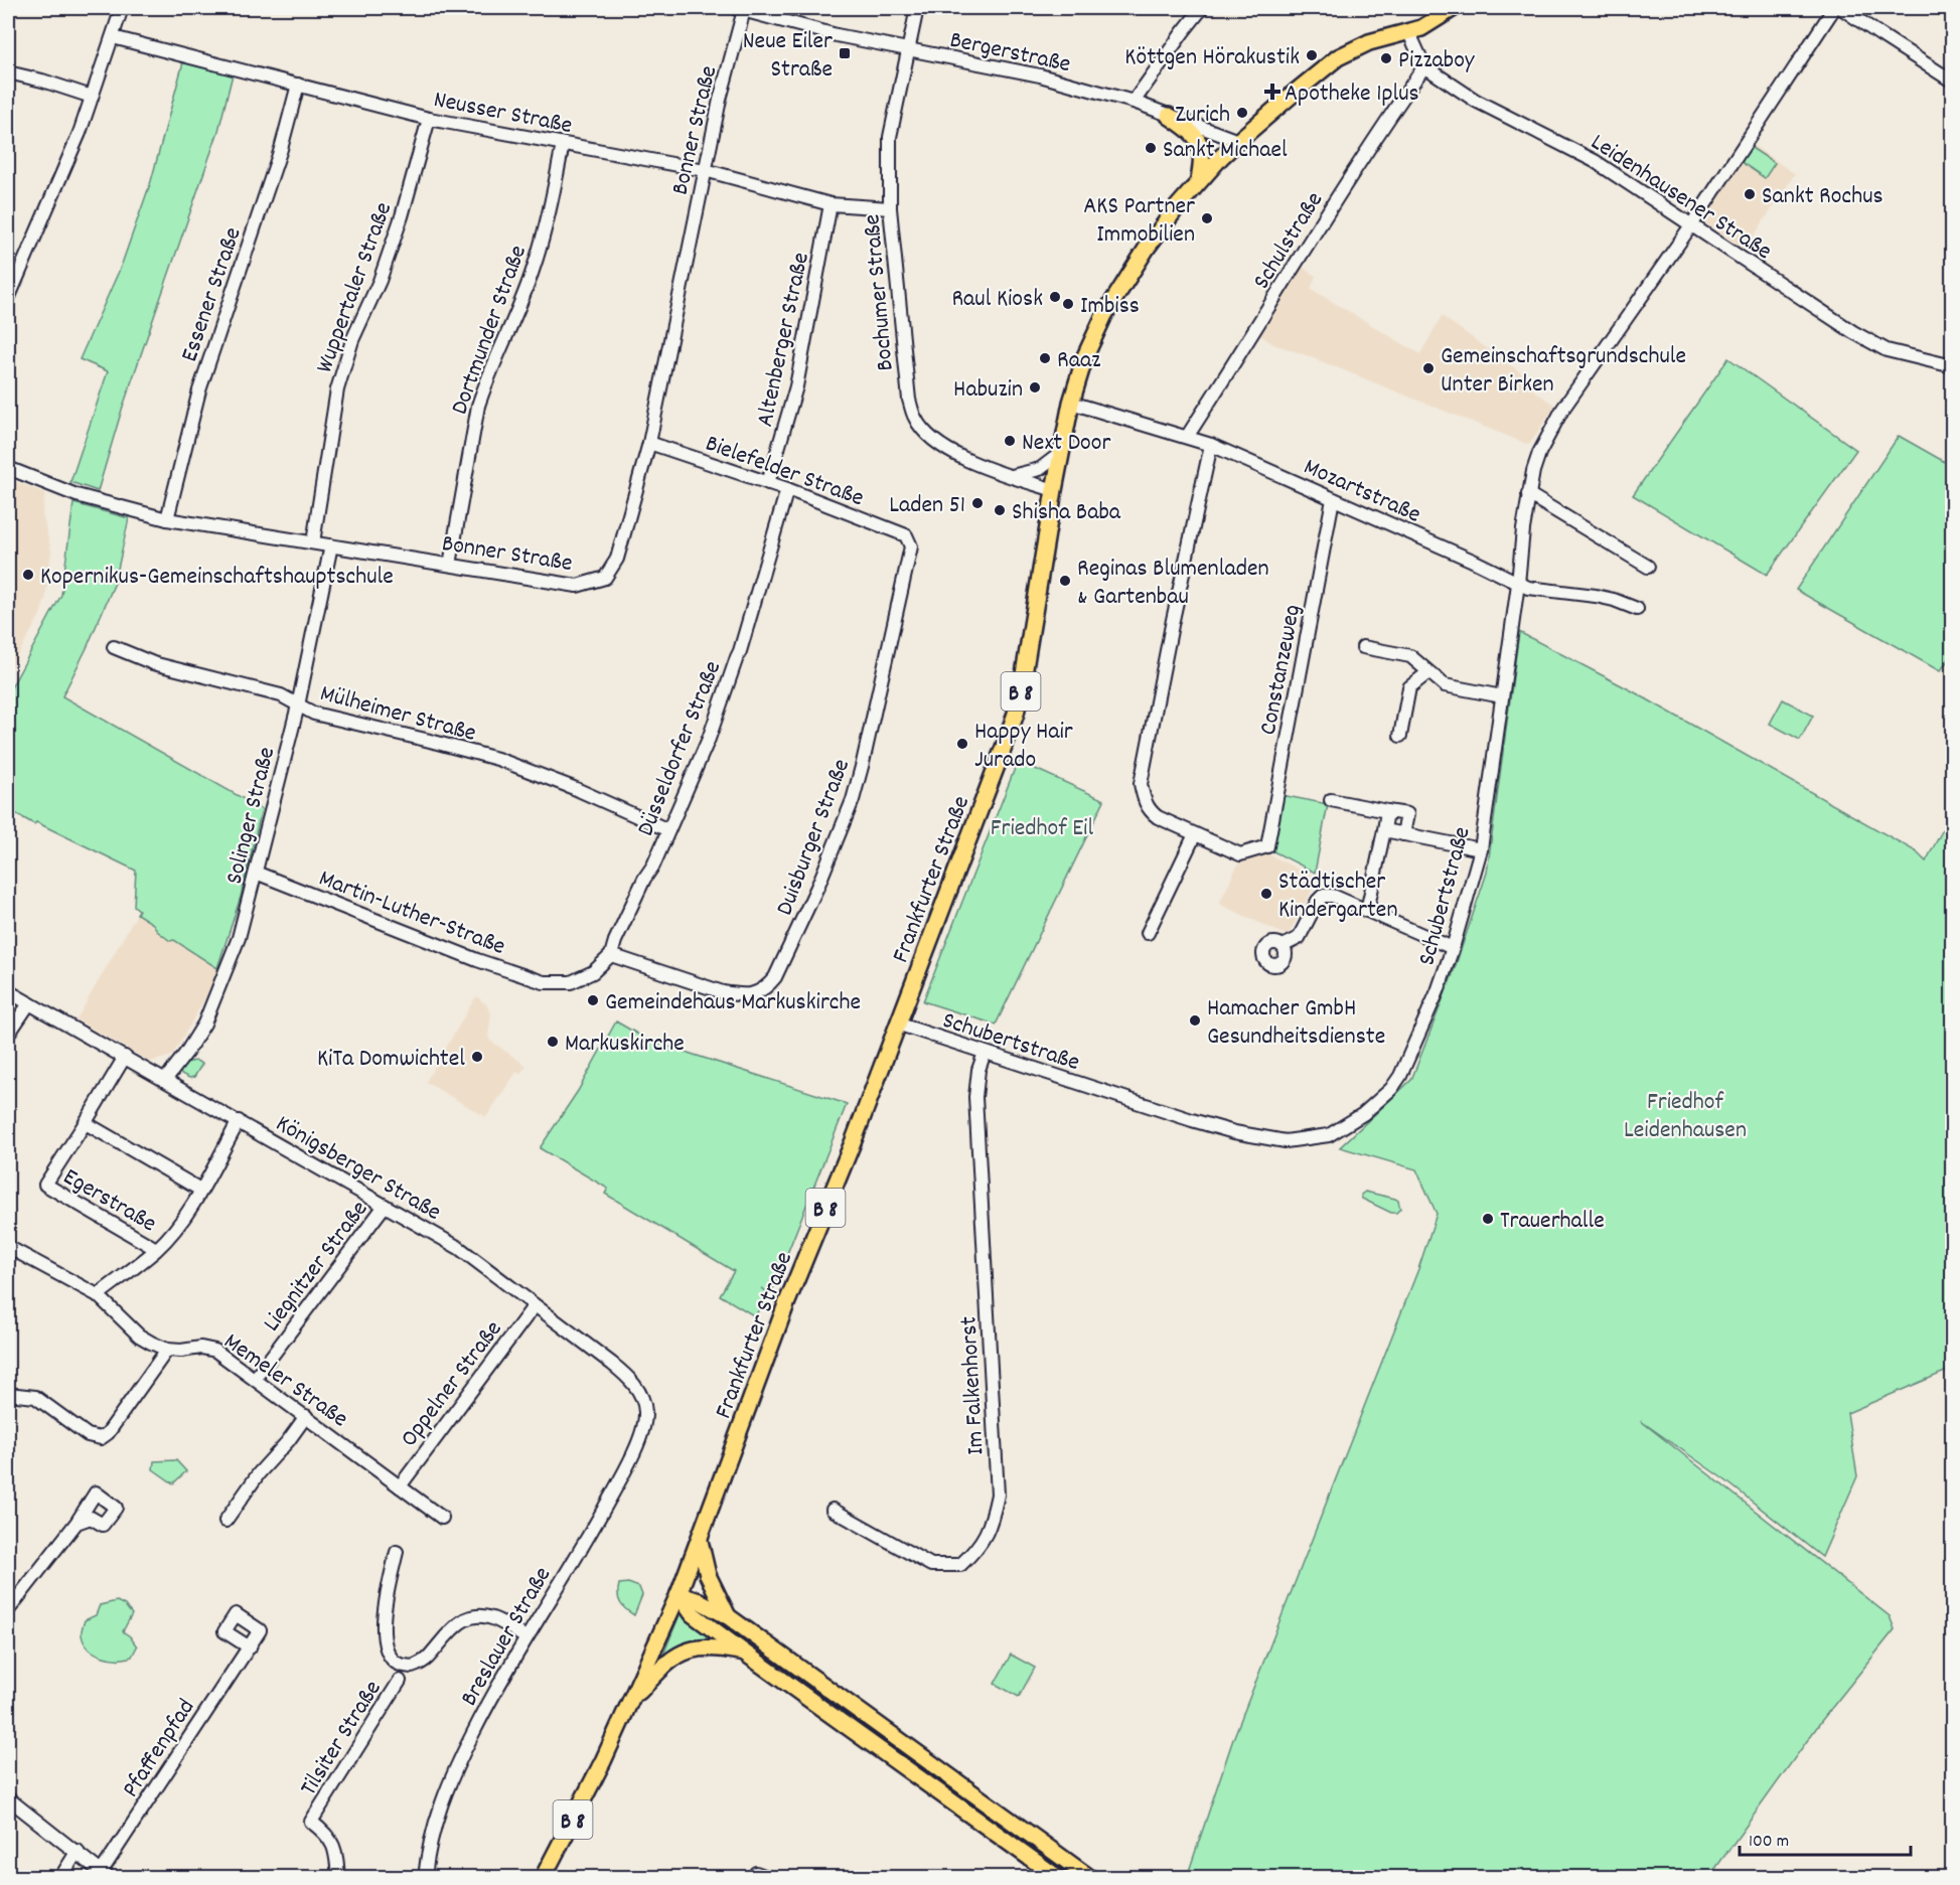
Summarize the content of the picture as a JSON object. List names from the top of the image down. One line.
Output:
{"streets":{"main road":["B 8","Frankfurter Straße"],"street":["Bergerstraße","Neusser Straße","Bonner Straße","Leidenhausener Straße","Schulstraße","Wuppertaler Straße","Bochumer Straße","Essener Straße","Dortmunder Straße","Altenberger Straße","Bielefelder Straße","Mozartstraße","Constanzeweg","Mülheimer Straße","Düsseldorfer Straße","Solinger Straße","Duisburger Straße","Schubertstraße","Martin-Luther-Straße","Königsberger Straße","Egerstraße","Liegnitzer Straße","Memeler Straße","Oppelner Straße","Im Falkenhorst","Breslauer Straße","Tilsiter Straße","Pfaffenpfad"]},"crossings":[["Bergerstraße","Bonner Straße"],["Bergerstraße","Bochumer Straße"],["Bergerstraße","Frankfurter Straße"],["Neusser Straße","Bonner Straße"],["Neusser Straße","Wuppertaler Straße"],["Neusser Straße","Bochumer Straße"],["Neusser Straße","Essener Straße"],["Neusser Straße","Dortmunder Straße"],["Neusser Straße","Altenberger Straße"],["Bonner Straße","Wuppertaler Straße"],["Bonner Straße","Essener Straße"],["Bonner Straße","Dortmunder Straße"],["Bonner Straße","Bielefelder Straße"],["Bonner Straße","Solinger Straße"],["Leidenhausener Straße","Schulstraße"],["Leidenhausener Straße","Schubertstraße"],["Schulstraße","Mozartstraße"],["Bochumer Straße","Frankfurter Straße"],["Altenberger Straße","Bielefelder Straße"],["Bielefelder Straße","Düsseldorfer Straße"],["Bielefelder Straße","Duisburger Straße"],["Mozartstraße","Constanzeweg"],["Mozartstraße","Frankfurter Straße"],["Mozartstraße","Schubertstraße"],["Mülheimer Straße","Düsseldorfer Straße"],["Mülheimer Straße","Solinger Straße"],["Düsseldorfer Straße","Duisburger Straße"],["Düsseldorfer Straße","Martin-Luther-Straße"],["Solinger Straße","Martin-Luther-Straße"],["Solinger Straße","Königsberger Straße"],["Duisburger Straße","Martin-Luther-Straße"],["Frankfurter Straße","Schubertstraße"],["Schubertstraße","Im Falkenhorst"],["Königsberger Straße","Egerstraße"],["Königsberger Straße","Liegnitzer Straße"],["Königsberger Straße","Oppelner Straße"],["Königsberger Straße","Breslauer Straße"],["Liegnitzer Straße","Memeler Straße"],["Memeler Straße","Oppelner Straße"]],"parks":["Friedhof Eil","Friedhof Leidenhausen"],"places":{"transit":["Neue Eiler Straße"],"other":["Köttgen Hörakustik","Pizzaboy","Zurich","Sankt Michael","Sankt Rochus","AKS Partner Immobilien","Raul Kiosk","Imbiss","Raaz","Gemeinschaftsgrundschule Unter Birken","Habuzin","Next Door","Laden 51","Shisha Baba","Kopernikus-Gemeinschaftshauptschule","Reginas Blumenladen & Gartenbau","Happy Hair Jurado","Städtischer Kindergarten","Gemeindehaus Markuskirche","Hamacher GmbH Gesundheitsdienste","Markuskirche","KiTa Domwichtel","Trauerhalle"],"health":["Apotheke 1plus"]},"scale_bar":"100 m"}
